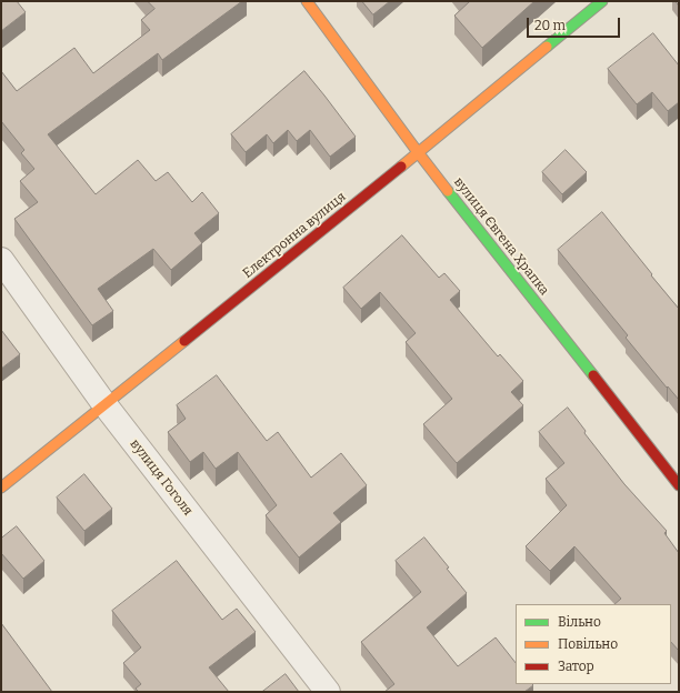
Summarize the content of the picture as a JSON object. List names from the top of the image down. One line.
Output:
{"streets":{"street":["Електронна вулиця","вулиця Євгена Храпка","вулиця Гоголя"]},"crossings":[["Електронна вулиця","вулиця Євгена Храпка"],["Електронна вулиця","вулиця Гоголя"]],"legend":["Вільно","Повільно","Затор"],"scale_bar":"20 m"}
